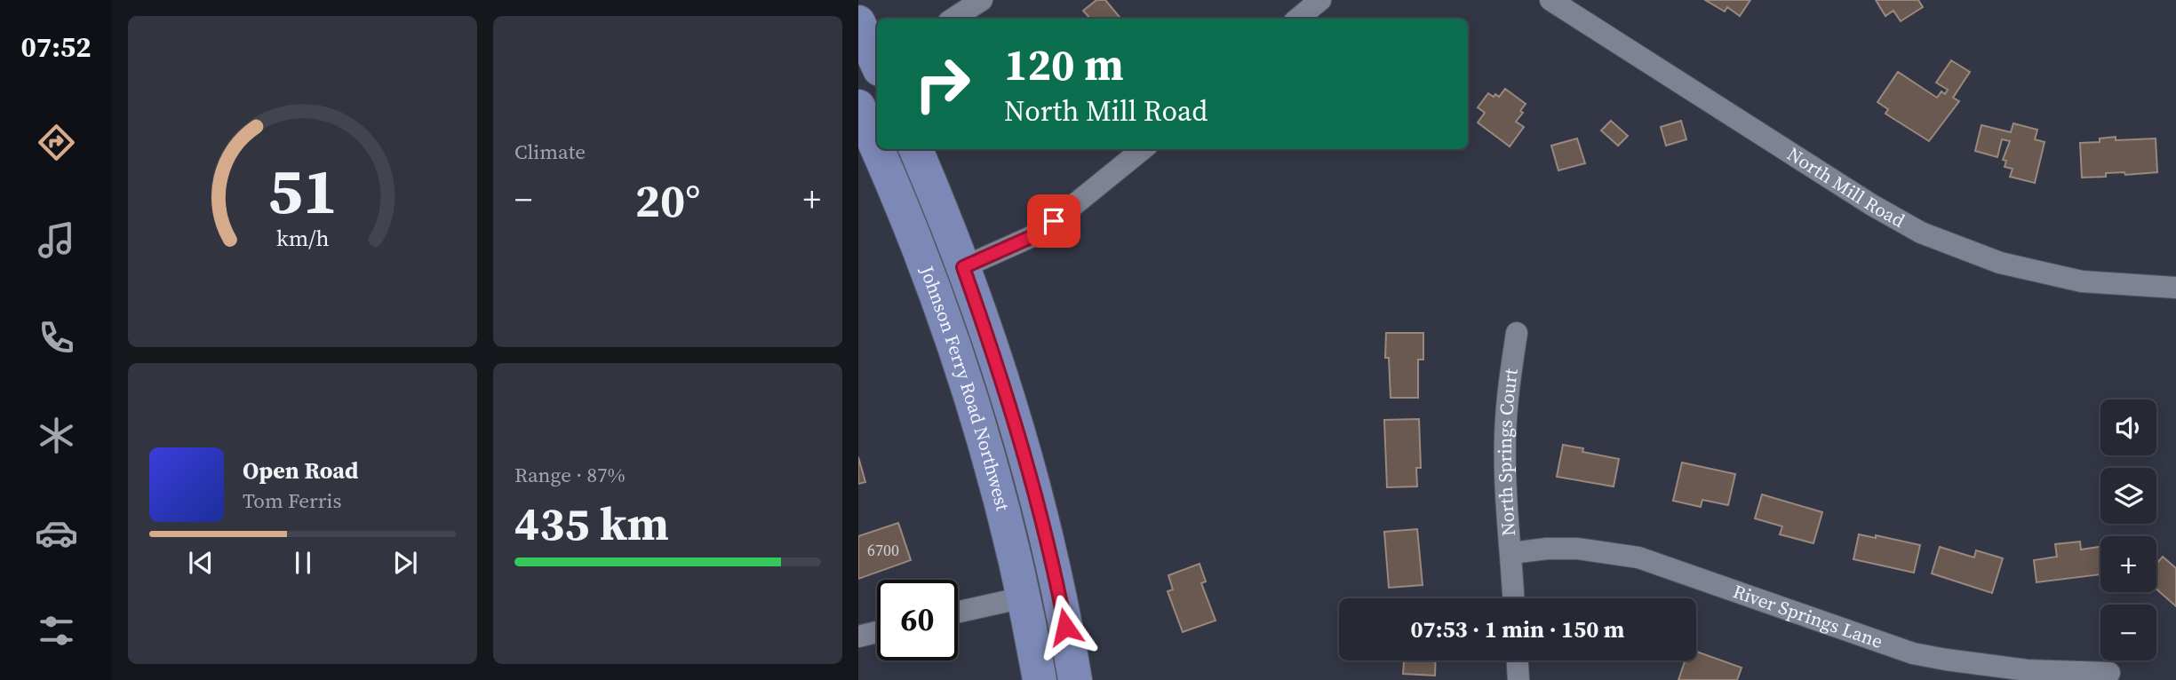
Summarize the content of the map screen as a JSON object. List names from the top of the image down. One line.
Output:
{"streets":{"main road":["Johnson Ferry Road Northwest"],"street":["North Mill Road","North Springs Court","River Springs Lane"]},"crossings":[["North Springs Court","River Springs Lane"]],"house_numbers":["6700"],"page":{"tabs":"07:52","tile":["Climate",["Range · 87%","435 km"]],"turn":["120 m","North Mill Road"],"heat":["−","20°","+"],"map_buttons":["+","−"],"song":["Open Road","Tom Ferris"],"limit":"60","trip":"07:53 · 1 min · 150 m","gauge":["51","km/h"]}}
